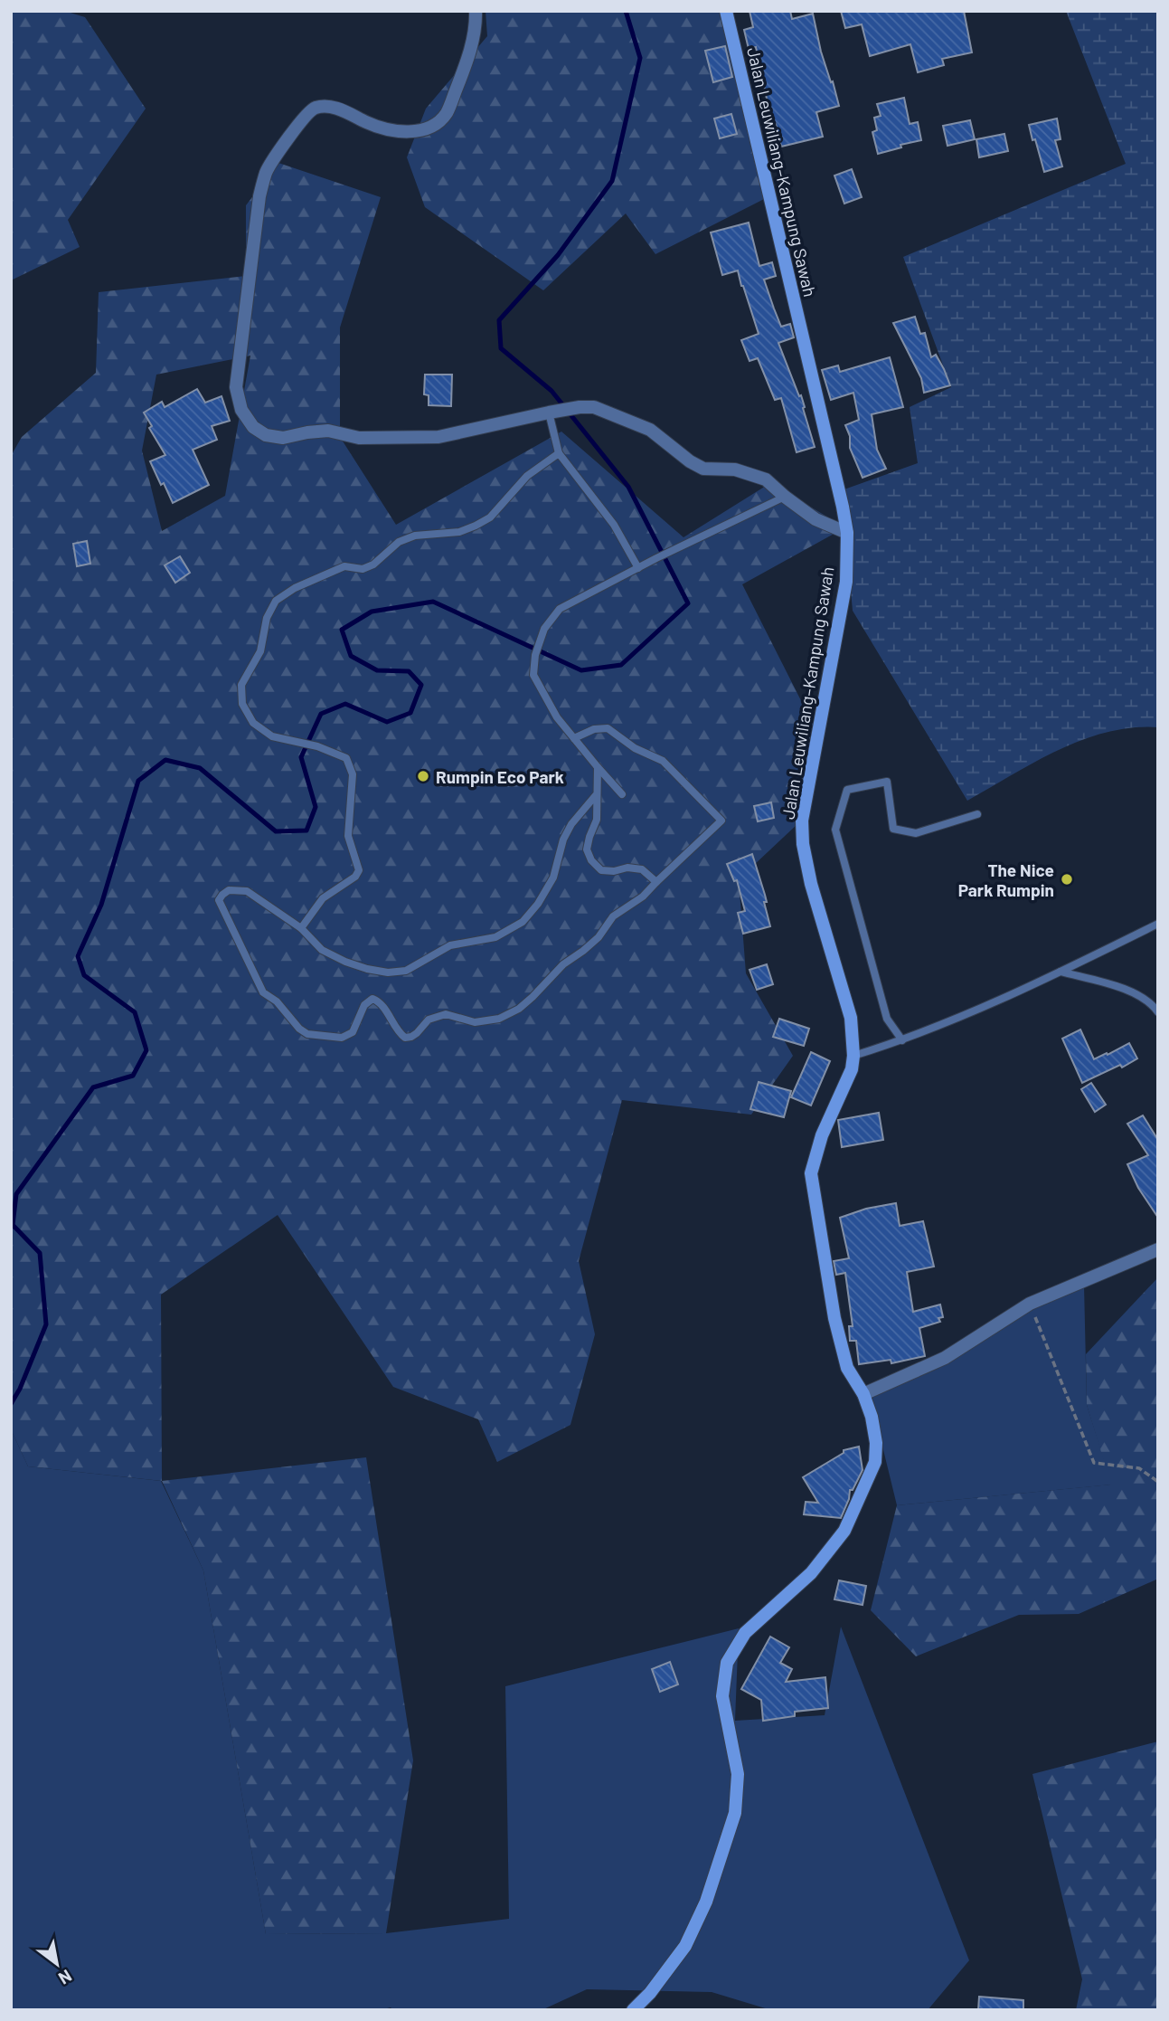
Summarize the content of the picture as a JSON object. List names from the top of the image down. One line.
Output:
{"streets":{"main road":["Jalan Leuwiliang–Kampung Sawah"]},"places":["Rumpin Eco Park","The Nice Park Rumpin"],"north":"bottom right"}
